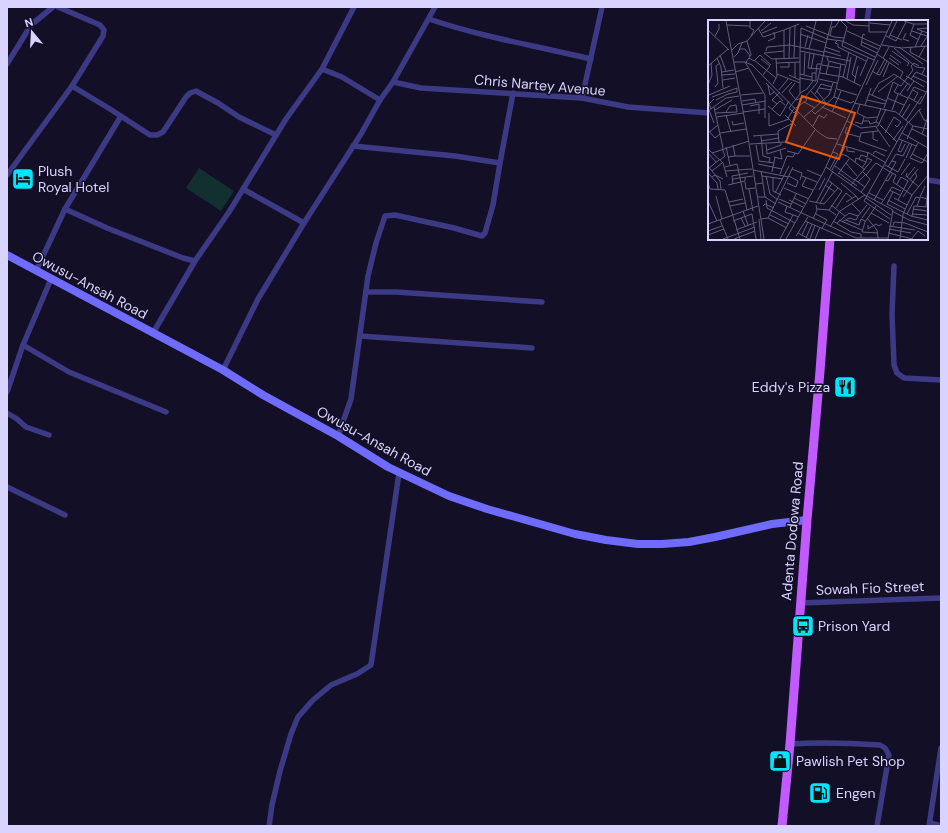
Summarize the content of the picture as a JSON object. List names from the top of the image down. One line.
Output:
{"streets":{"main road":["Adenta Dodowa Road"],"street":["Chris Nartey Avenue","Owusu-Ansah Road","Sowah Fio Street"]},"crossings":[["Owusu-Ansah Road","Adenta Dodowa Road"],["Adenta Dodowa Road","Sowah Fio Street"]],"places":{"hotel":["Plush Royal Hotel"],"restaurant":["Eddy's Pizza"],"bus stop":["Prison Yard"],"shop":["Pawlish Pet Shop"],"fuel station":["Engen"]},"north":"top"}
